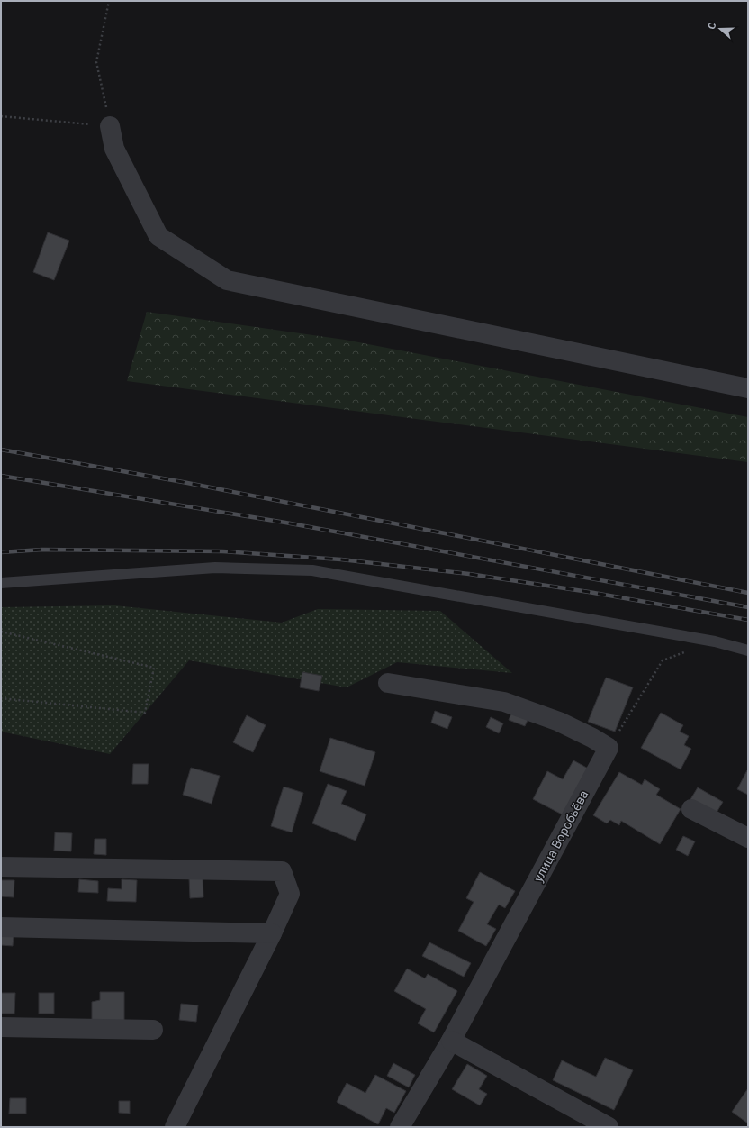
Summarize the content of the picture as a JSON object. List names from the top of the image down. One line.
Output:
{"streets":{"street":["улица Воробьёва"]},"north":"left"}
